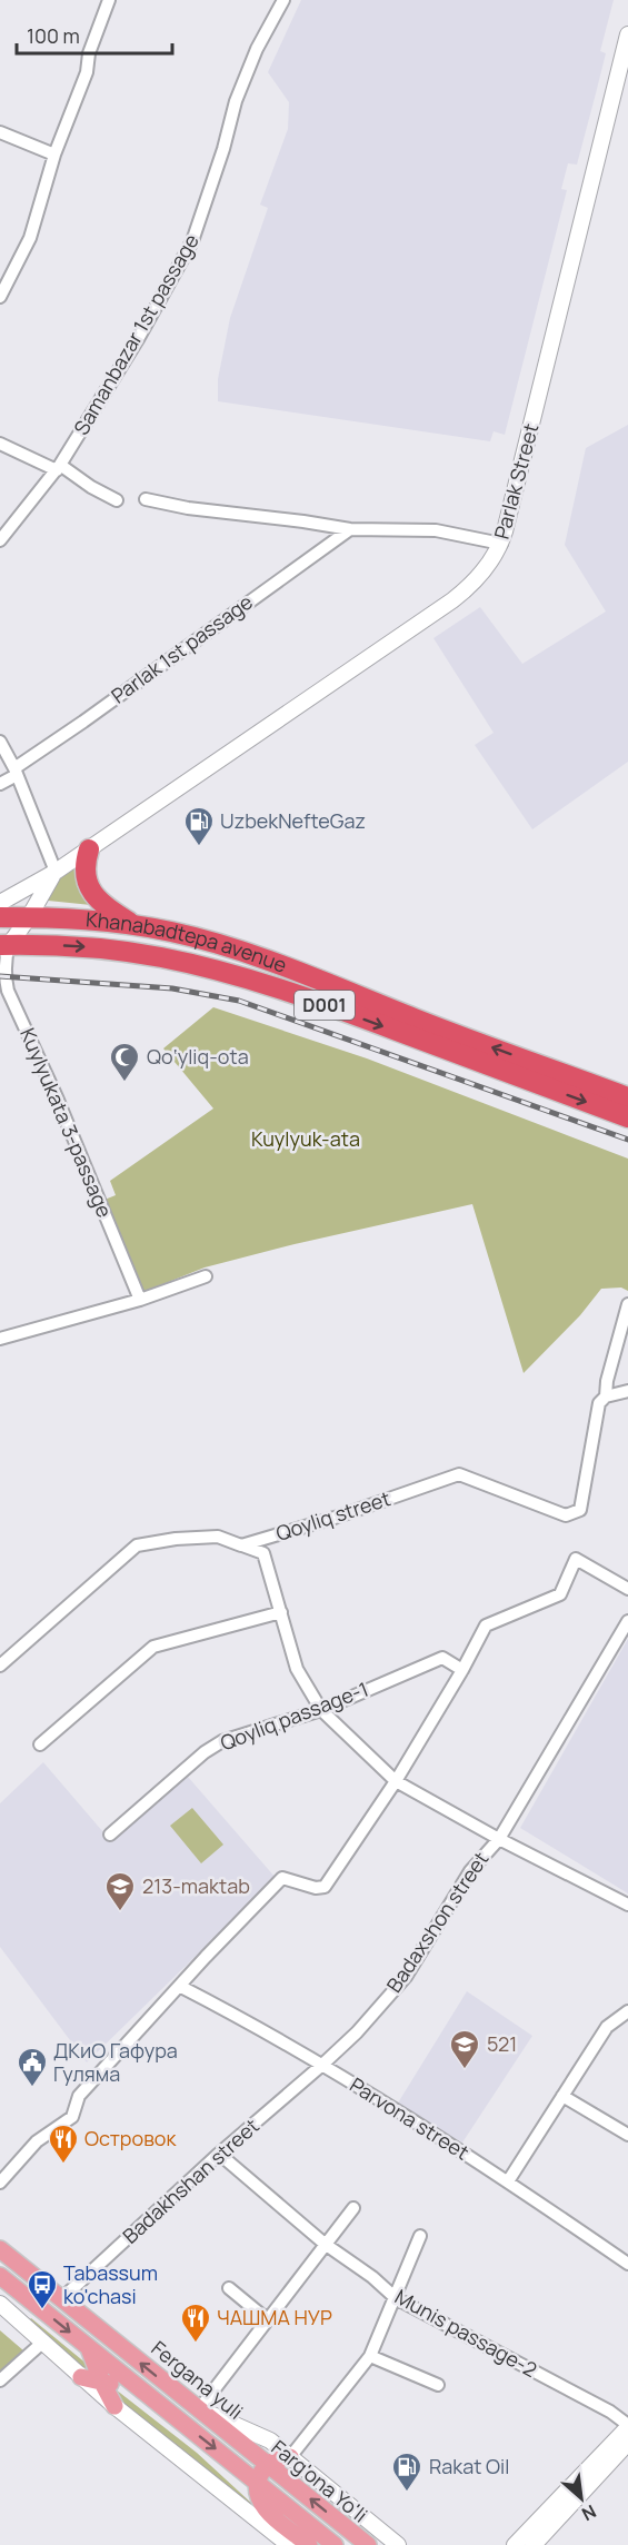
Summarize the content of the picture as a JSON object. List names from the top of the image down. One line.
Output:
{"streets":{"highway":["Khanabadtepa avenue","D001"],"main road":["Parlak Street","Fergana yuli","Farg'ona Yo'li"],"street":["Samanbazar 1st passage","Parlak 1st passage","Kuylyukata 3-passage","Qoyliq street","Qoyliq passage-1","Badaxshon street","Parvona street","Badakhshan street","Munis passage-2"]},"crossings":[["Parlak Street","Khanabadtepa avenue"],["Parlak Street","Kuylyukata 3-passage"],["Khanabadtepa avenue","Kuylyukata 3-passage"],["Badaxshon street","Parvona street"],["Badaxshon street","Badakhshan street"],["Parvona street","Badakhshan street"],["Badakhshan street","Munis passage-2"],["Badakhshan street","Fergana yuli"],["Fergana yuli","Farg'ona Yo'li"]],"parks":["Kuylyuk-ata"],"places":{"fuel station":["UzbekNefteGaz","Rakat Oil"],"mosque":["Qo‘yliq-ota"],"school or university":["213-maktab","521"],"public building":["ДКиО Гафура Гуляма"],"restaurant":["Островок","ЧАШМА НУР"],"bus stop":["Tabassum ko'chasi"]},"scale_bar":"100 m","north":"bottom right"}
